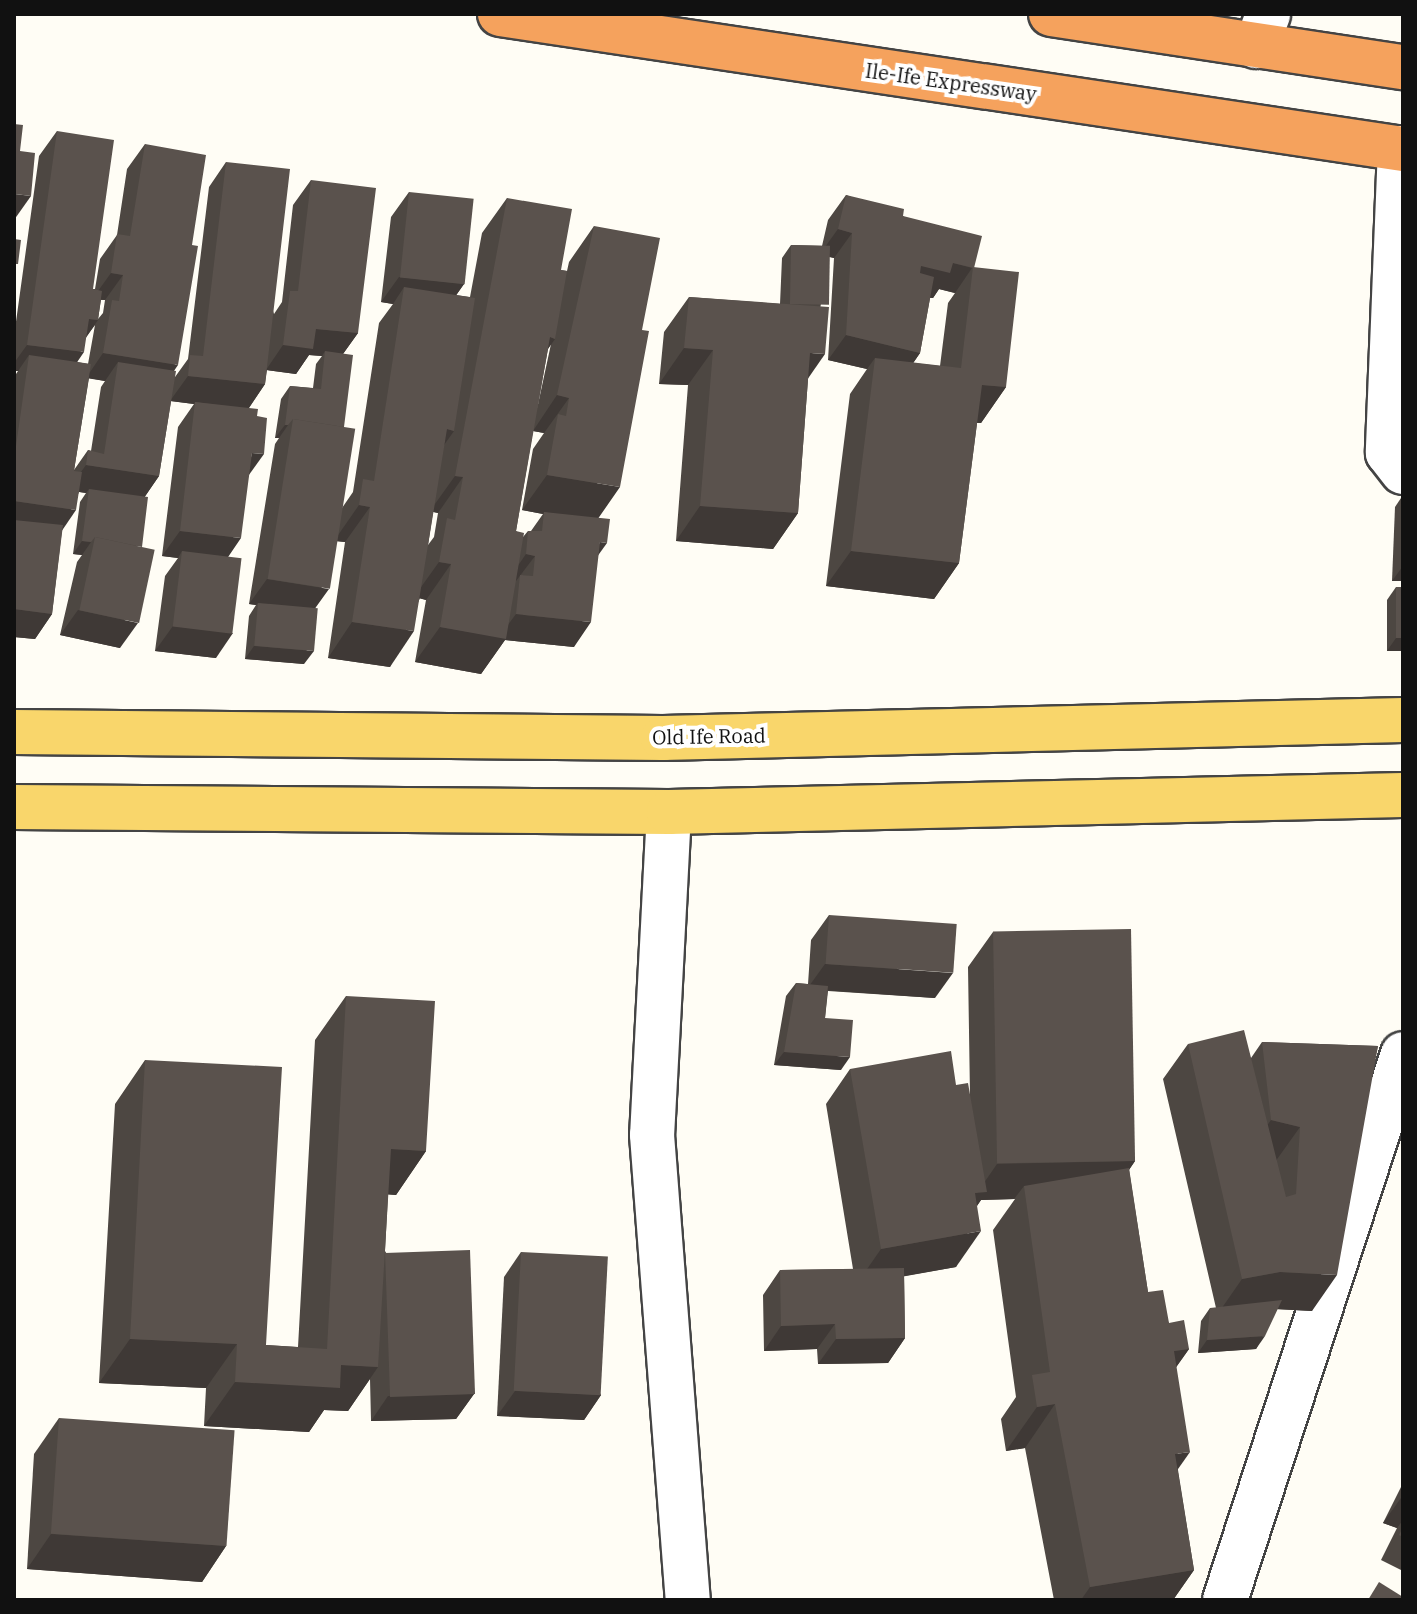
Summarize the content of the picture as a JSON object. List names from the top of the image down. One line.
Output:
{"streets":{"highway":["Ile-Ife Expressway"],"main road":["Old Ife Road"]}}
